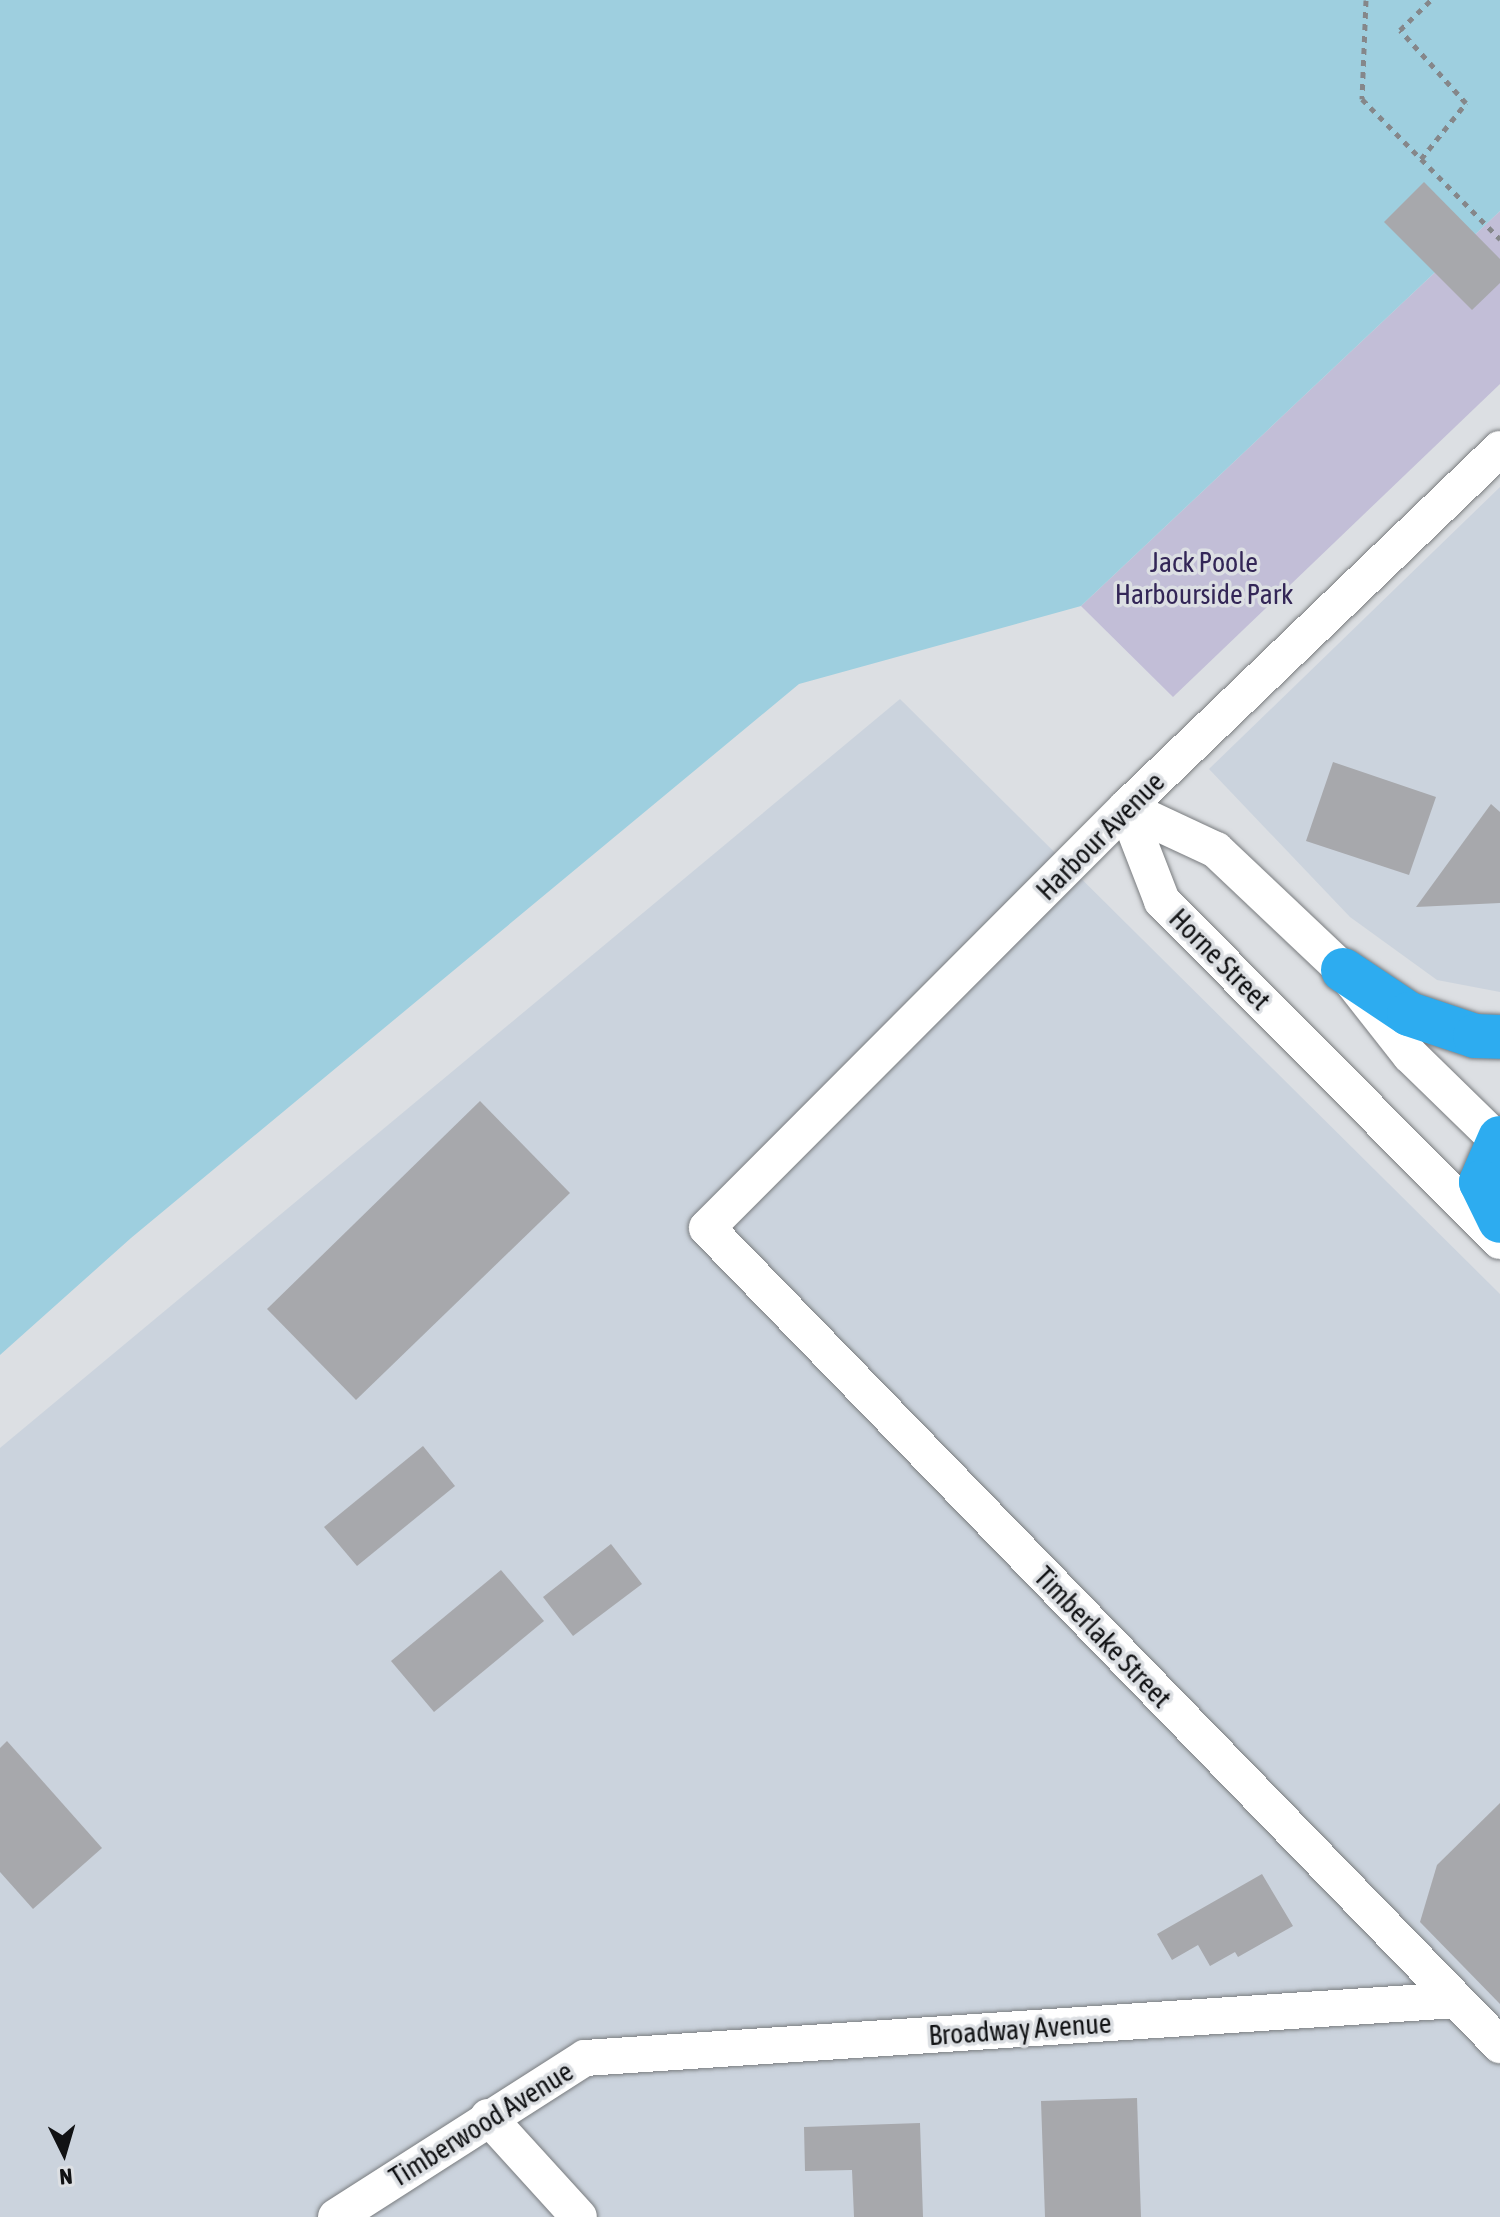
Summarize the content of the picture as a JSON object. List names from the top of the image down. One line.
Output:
{"streets":{"street":["Harbour Avenue","Horne Street","Timberlake Street","Broadway Avenue","Timberwood Avenue"]},"crossings":[["Harbour Avenue","Horne Street"],["Harbour Avenue","Timberlake Street"],["Timberlake Street","Broadway Avenue"],["Broadway Avenue","Timberwood Avenue"]],"parks":["Jack Poole Harbourside Park"],"north":"bottom"}
